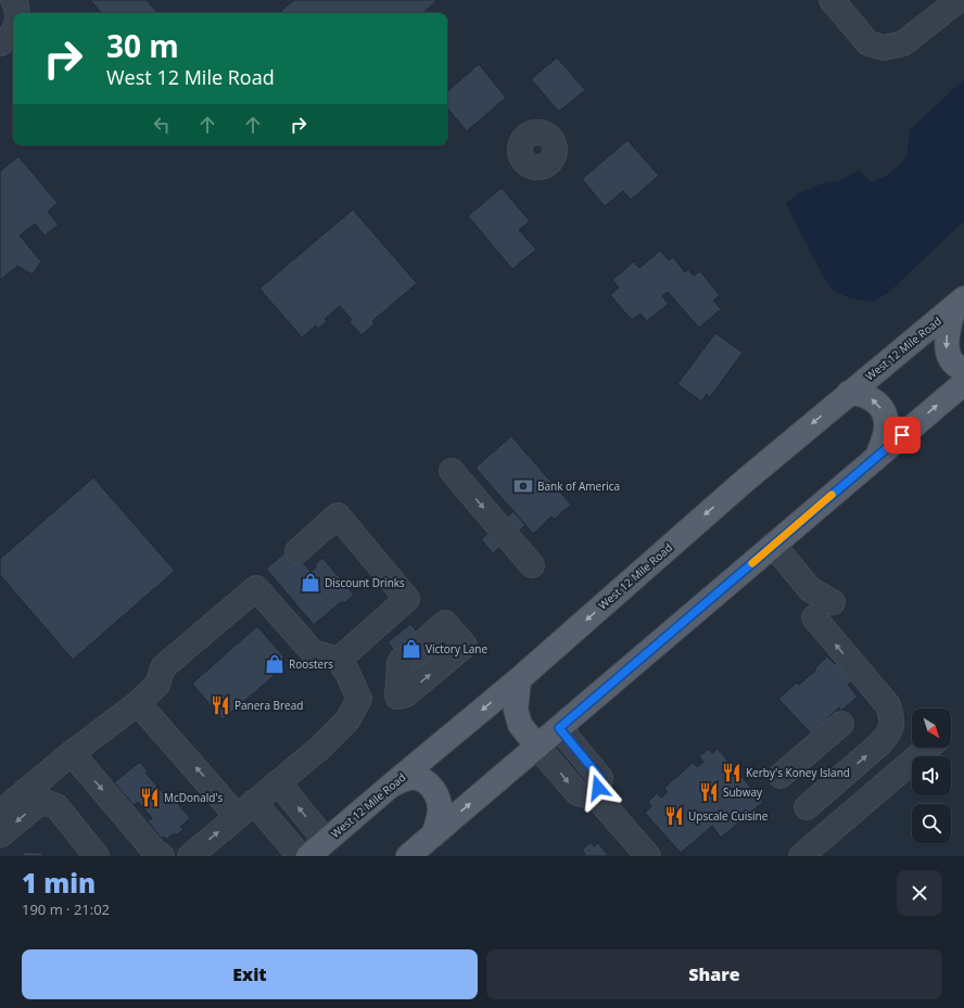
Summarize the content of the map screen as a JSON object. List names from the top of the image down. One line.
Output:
{"streets":{"main road":["West 12 Mile Road"]},"places":{"bank":["Bank of America"],"shop":["Discount Drinks","Victory Lane","Roosters"],"restaurant":["Panera Bread","Kerby's Koney Island","Subway","McDonald's","Upscale Cuisine"]},"north":"bottom right","page":{"turn":["30 m","West 12 Mile Road"],"heading":["1 min","190 m · 21:02"],"buttons":["Exit","Share"]}}
